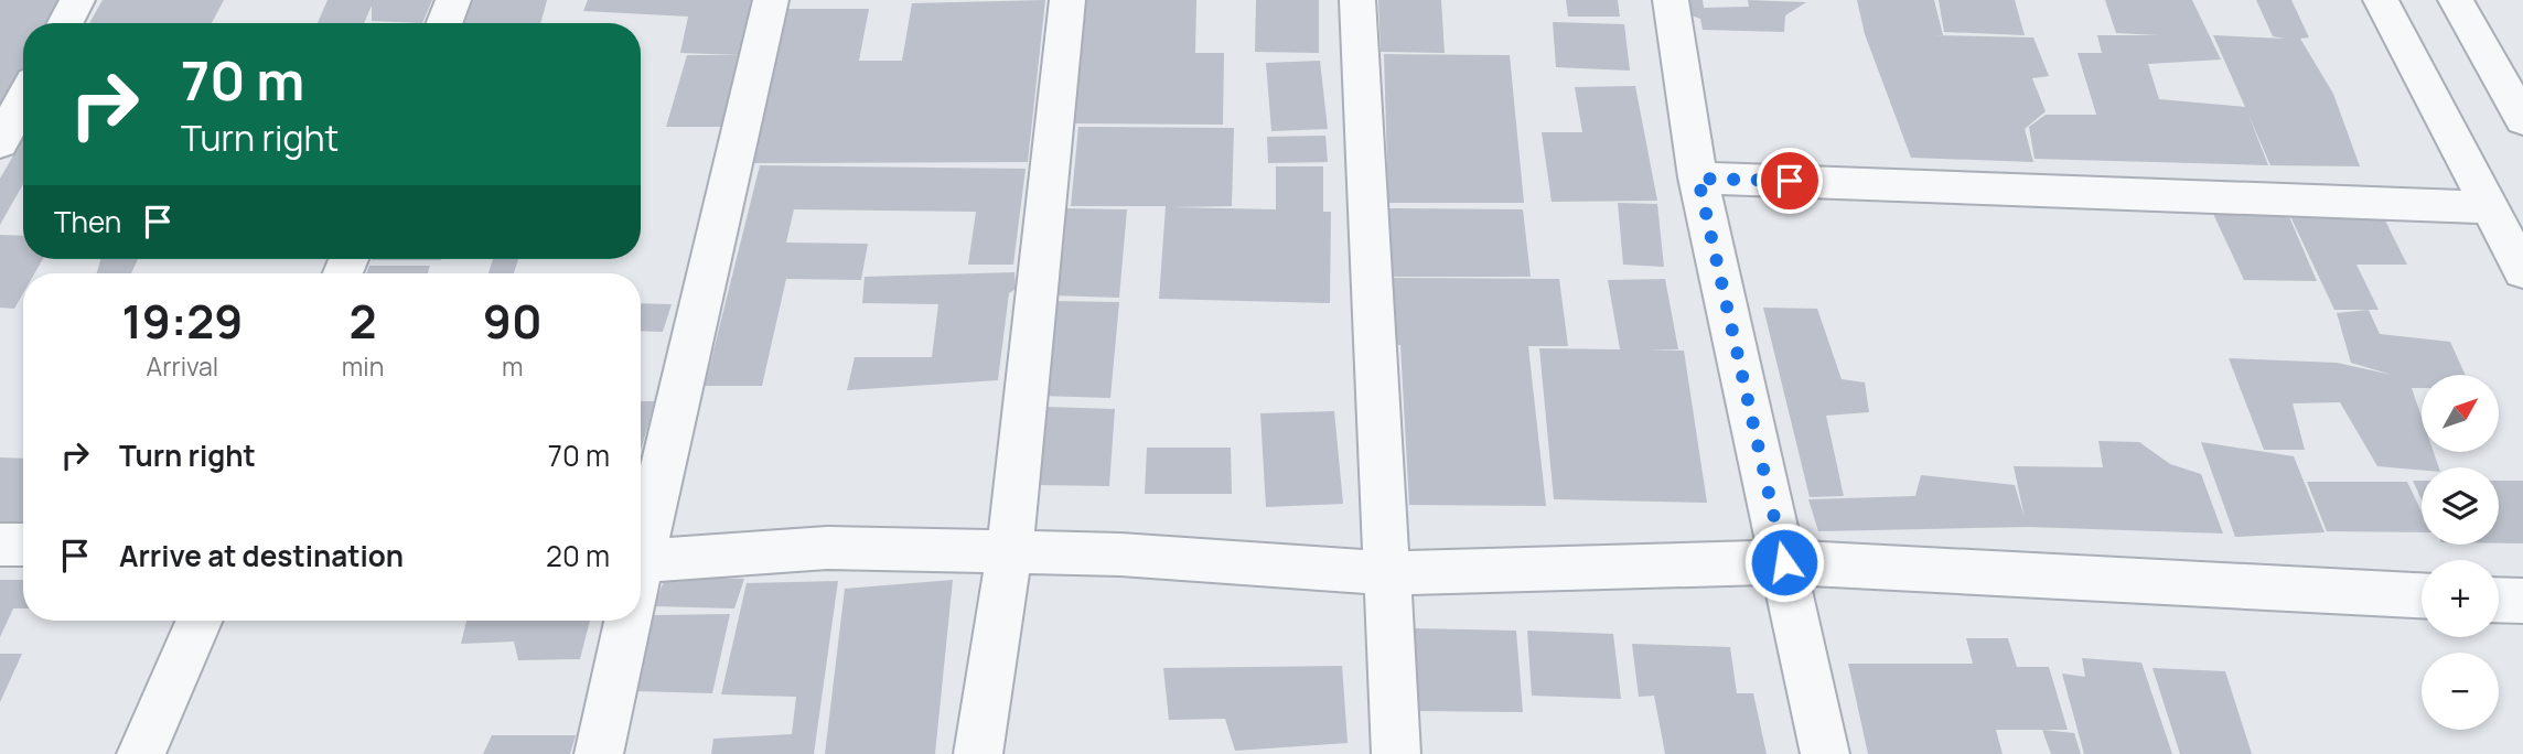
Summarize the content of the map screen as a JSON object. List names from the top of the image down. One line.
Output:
{"north":"top right","page":{"turn":["70 m","Turn right"],"then":"Then","eta":["19:29","Arrival","2","min","90","m"],"map_buttons":["+","−"],"list":[{"name":"Turn right","value":"70 m"},{"name":"Arrive at destination","value":"20 m"}]}}
